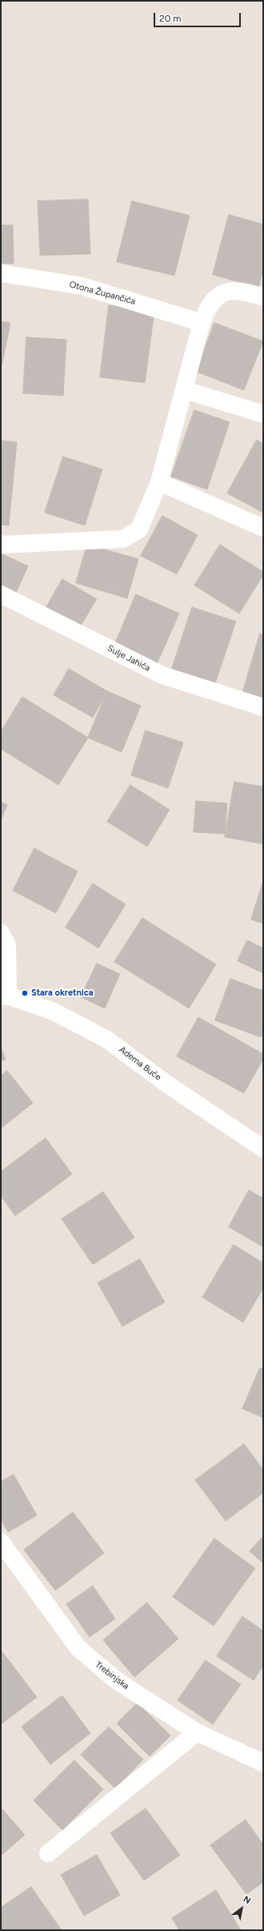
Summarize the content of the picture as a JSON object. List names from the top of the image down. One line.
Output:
{"streets":{"street":["Otona Župančića","Sulje Jahića","Adema Buće","Trebinjska"]},"places":["Stara okretnica"],"scale_bar":"20 m","north":"top right"}
